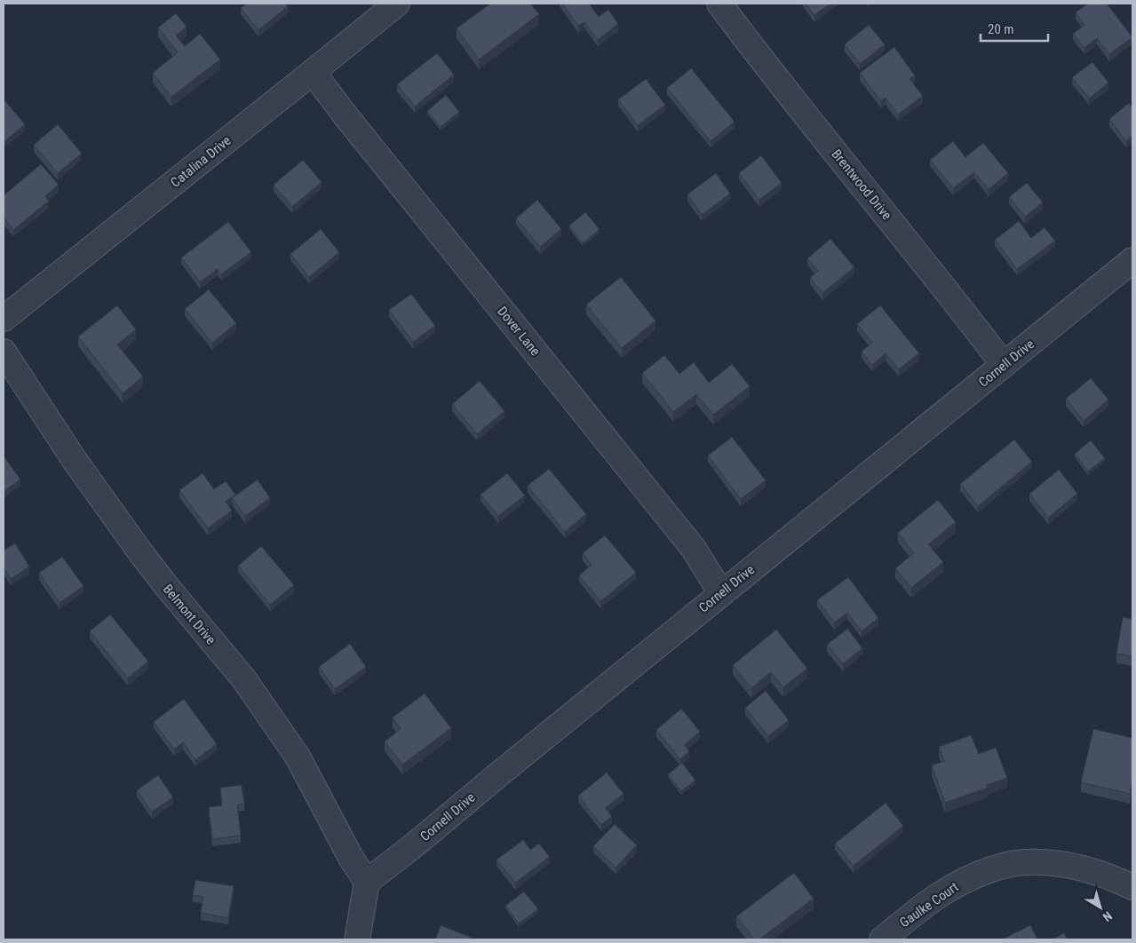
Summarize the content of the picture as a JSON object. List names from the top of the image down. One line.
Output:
{"streets":{"street":["Catalina Drive","Brentwood Drive","Dover Lane","Cornell Drive","Belmont Drive","Gaulke Court"]},"crossings":[["Catalina Drive","Dover Lane"],["Brentwood Drive","Cornell Drive"],["Dover Lane","Cornell Drive"],["Cornell Drive","Belmont Drive"]],"scale_bar":"20 m","north":"bottom right"}
